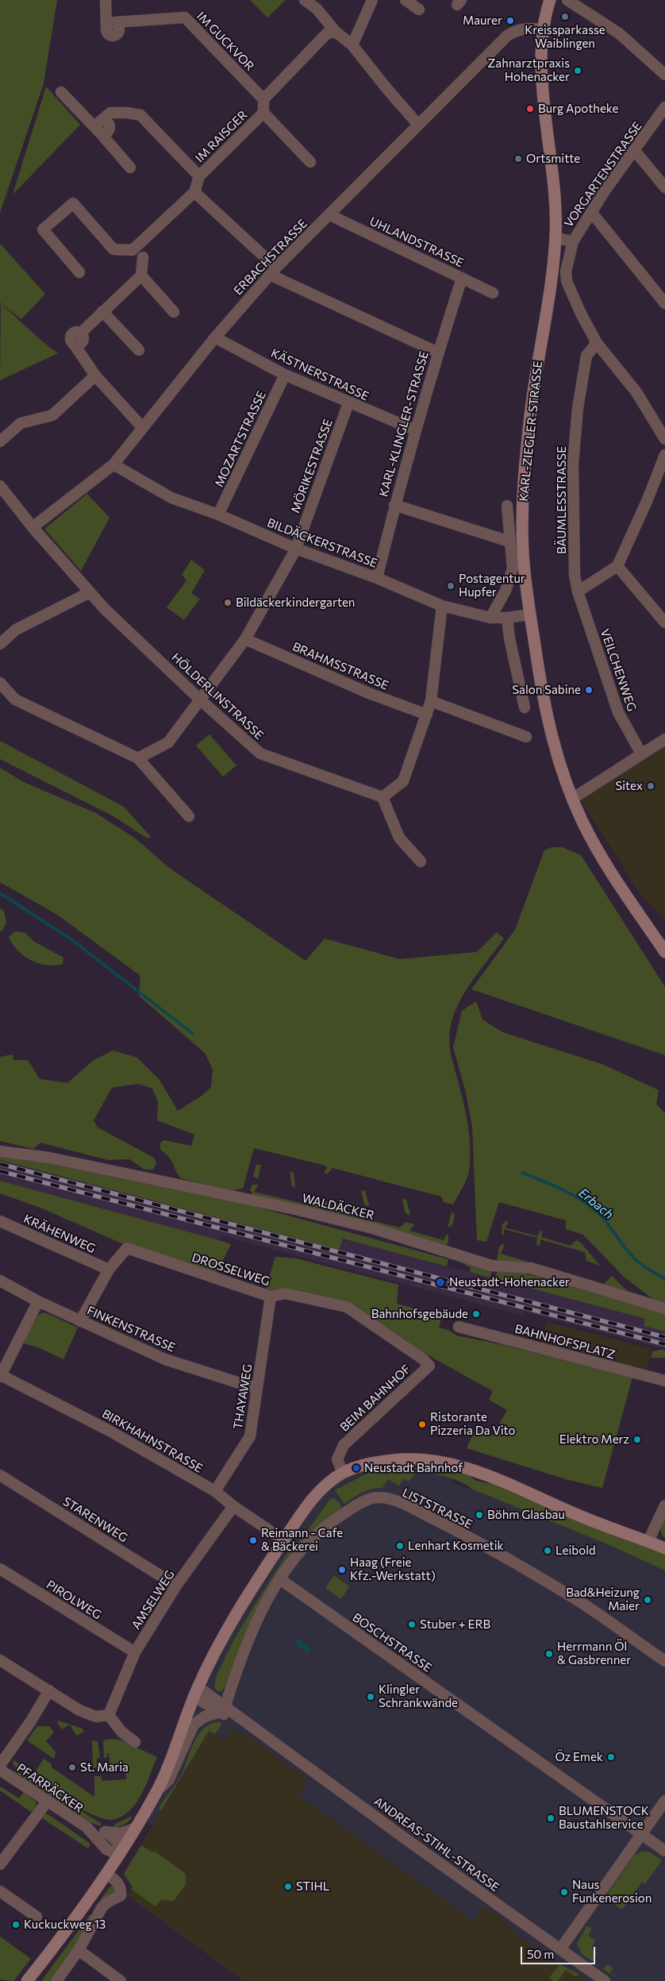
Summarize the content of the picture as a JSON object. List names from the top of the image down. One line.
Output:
{"streets":{"street":["IM GUCKVOR","IM RAISGER","VORGARTENSTRASSE","UHLANDSTRASSE","ERBACHSTRASSE","KÄSTNERSTRASSE","KARL-KLINGLER-STRASSE","KARL-ZIEGLER-STRASSE","MOZARTSTRASSE","MÖRIKESTRASSE","BÄUMLESSTRASSE","BILDÄCKERSTRASSE","BRAHMSSTRASSE","VEILCHENWEG","HÖLDERLINSTRASSE","WALDÄCKER","KRÄHENWEG","DROSSELWEG","FINKENSTRASSE","BAHNHOFSPLATZ","THAYAWEG","BEIM BAHNHOF","BIRKHAHNSTRASSE","LISTSTRASSE","STARENWEG","PIROLWEG","AMSELWEG","BOSCHSTRASSE","PFARRÄCKER","ANDREAS-STIHL-STRASSE"]},"crossings":[["IM GUCKVOR","IM RAISGER"],["VORGARTENSTRASSE","KARL-ZIEGLER-STRASSE"],["UHLANDSTRASSE","ERBACHSTRASSE"],["UHLANDSTRASSE","KARL-KLINGLER-STRASSE"],["ERBACHSTRASSE","KÄSTNERSTRASSE"],["ERBACHSTRASSE","KARL-ZIEGLER-STRASSE"],["ERBACHSTRASSE","BILDÄCKERSTRASSE"],["ERBACHSTRASSE","HÖLDERLINSTRASSE"],["KÄSTNERSTRASSE","KARL-KLINGLER-STRASSE"],["KÄSTNERSTRASSE","MOZARTSTRASSE"],["KÄSTNERSTRASSE","MÖRIKESTRASSE"],["KARL-KLINGLER-STRASSE","BILDÄCKERSTRASSE"],["KARL-ZIEGLER-STRASSE","BILDÄCKERSTRASSE"],["MOZARTSTRASSE","BILDÄCKERSTRASSE"],["MÖRIKESTRASSE","BILDÄCKERSTRASSE"],["MÖRIKESTRASSE","BRAHMSSTRASSE"],["MÖRIKESTRASSE","HÖLDERLINSTRASSE"],["BÄUMLESSTRASSE","VEILCHENWEG"],["KRÄHENWEG","DROSSELWEG"],["DROSSELWEG","THAYAWEG"],["DROSSELWEG","BEIM BAHNHOF"],["FINKENSTRASSE","THAYAWEG"],["THAYAWEG","BIRKHAHNSTRASSE"],["BIRKHAHNSTRASSE","AMSELWEG"],["LISTSTRASSE","BOSCHSTRASSE"],["LISTSTRASSE","ANDREAS-STIHL-STRASSE"],["STARENWEG","AMSELWEG"],["PIROLWEG","AMSELWEG"]],"water":["Erbach"],"places":["Kreissparkasse Waiblingen","Maurer","Zahnarztpraxis Hohenacker","Burg Apotheke","Ortsmitte","Postagentur Hupfer","Bildäckerkindergarten","Salon Sabine","Sitex","Neustadt-Hohenacker","Bahnhofsgebäude","Ristorante Pizzeria Da Vito","Elektro Merz","Neustadt Bahnhof","Böhm Glasbau","Reimann - Cafe & Bäckerei","Lenhart Kosmetik","Leibold","Haag (Freie Kfz.-Werkstatt)","Bad&Heizung Maier","Stuber + ERB","Herrmann Öl & Gasbrenner","Klingler Schrankwände","Öz Emek","St. Maria","BLUMENSTOCK Baustahlservice","STIHL","Naus Funkenerosion","Kuckuckweg 13"],"scale_bar":"50 m"}
